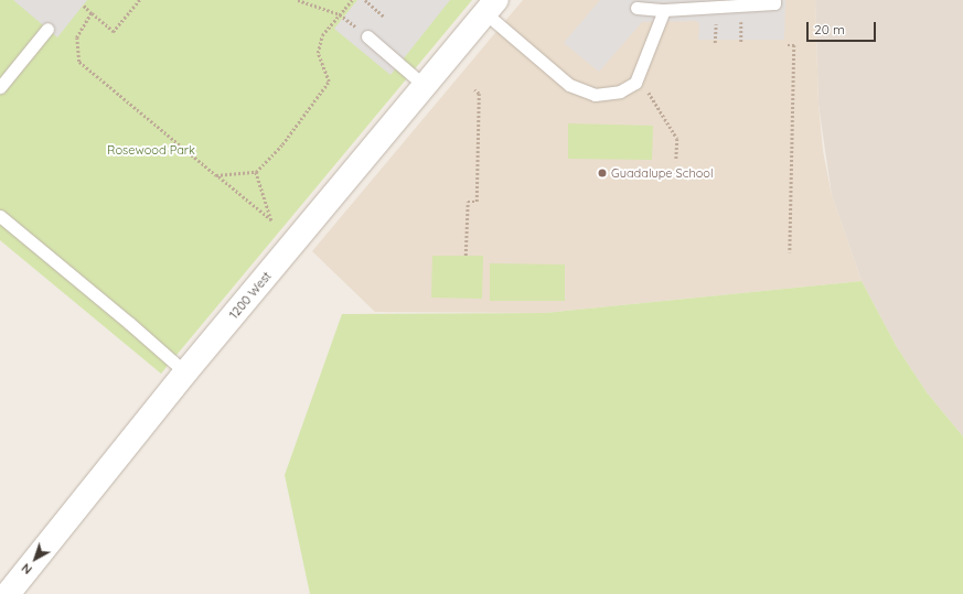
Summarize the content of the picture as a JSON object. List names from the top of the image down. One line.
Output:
{"streets":{"street":["1200 West"]},"parks":["Rosewood Park"],"places":["Guadalupe School"],"scale_bar":"20 m","north":"bottom left"}
